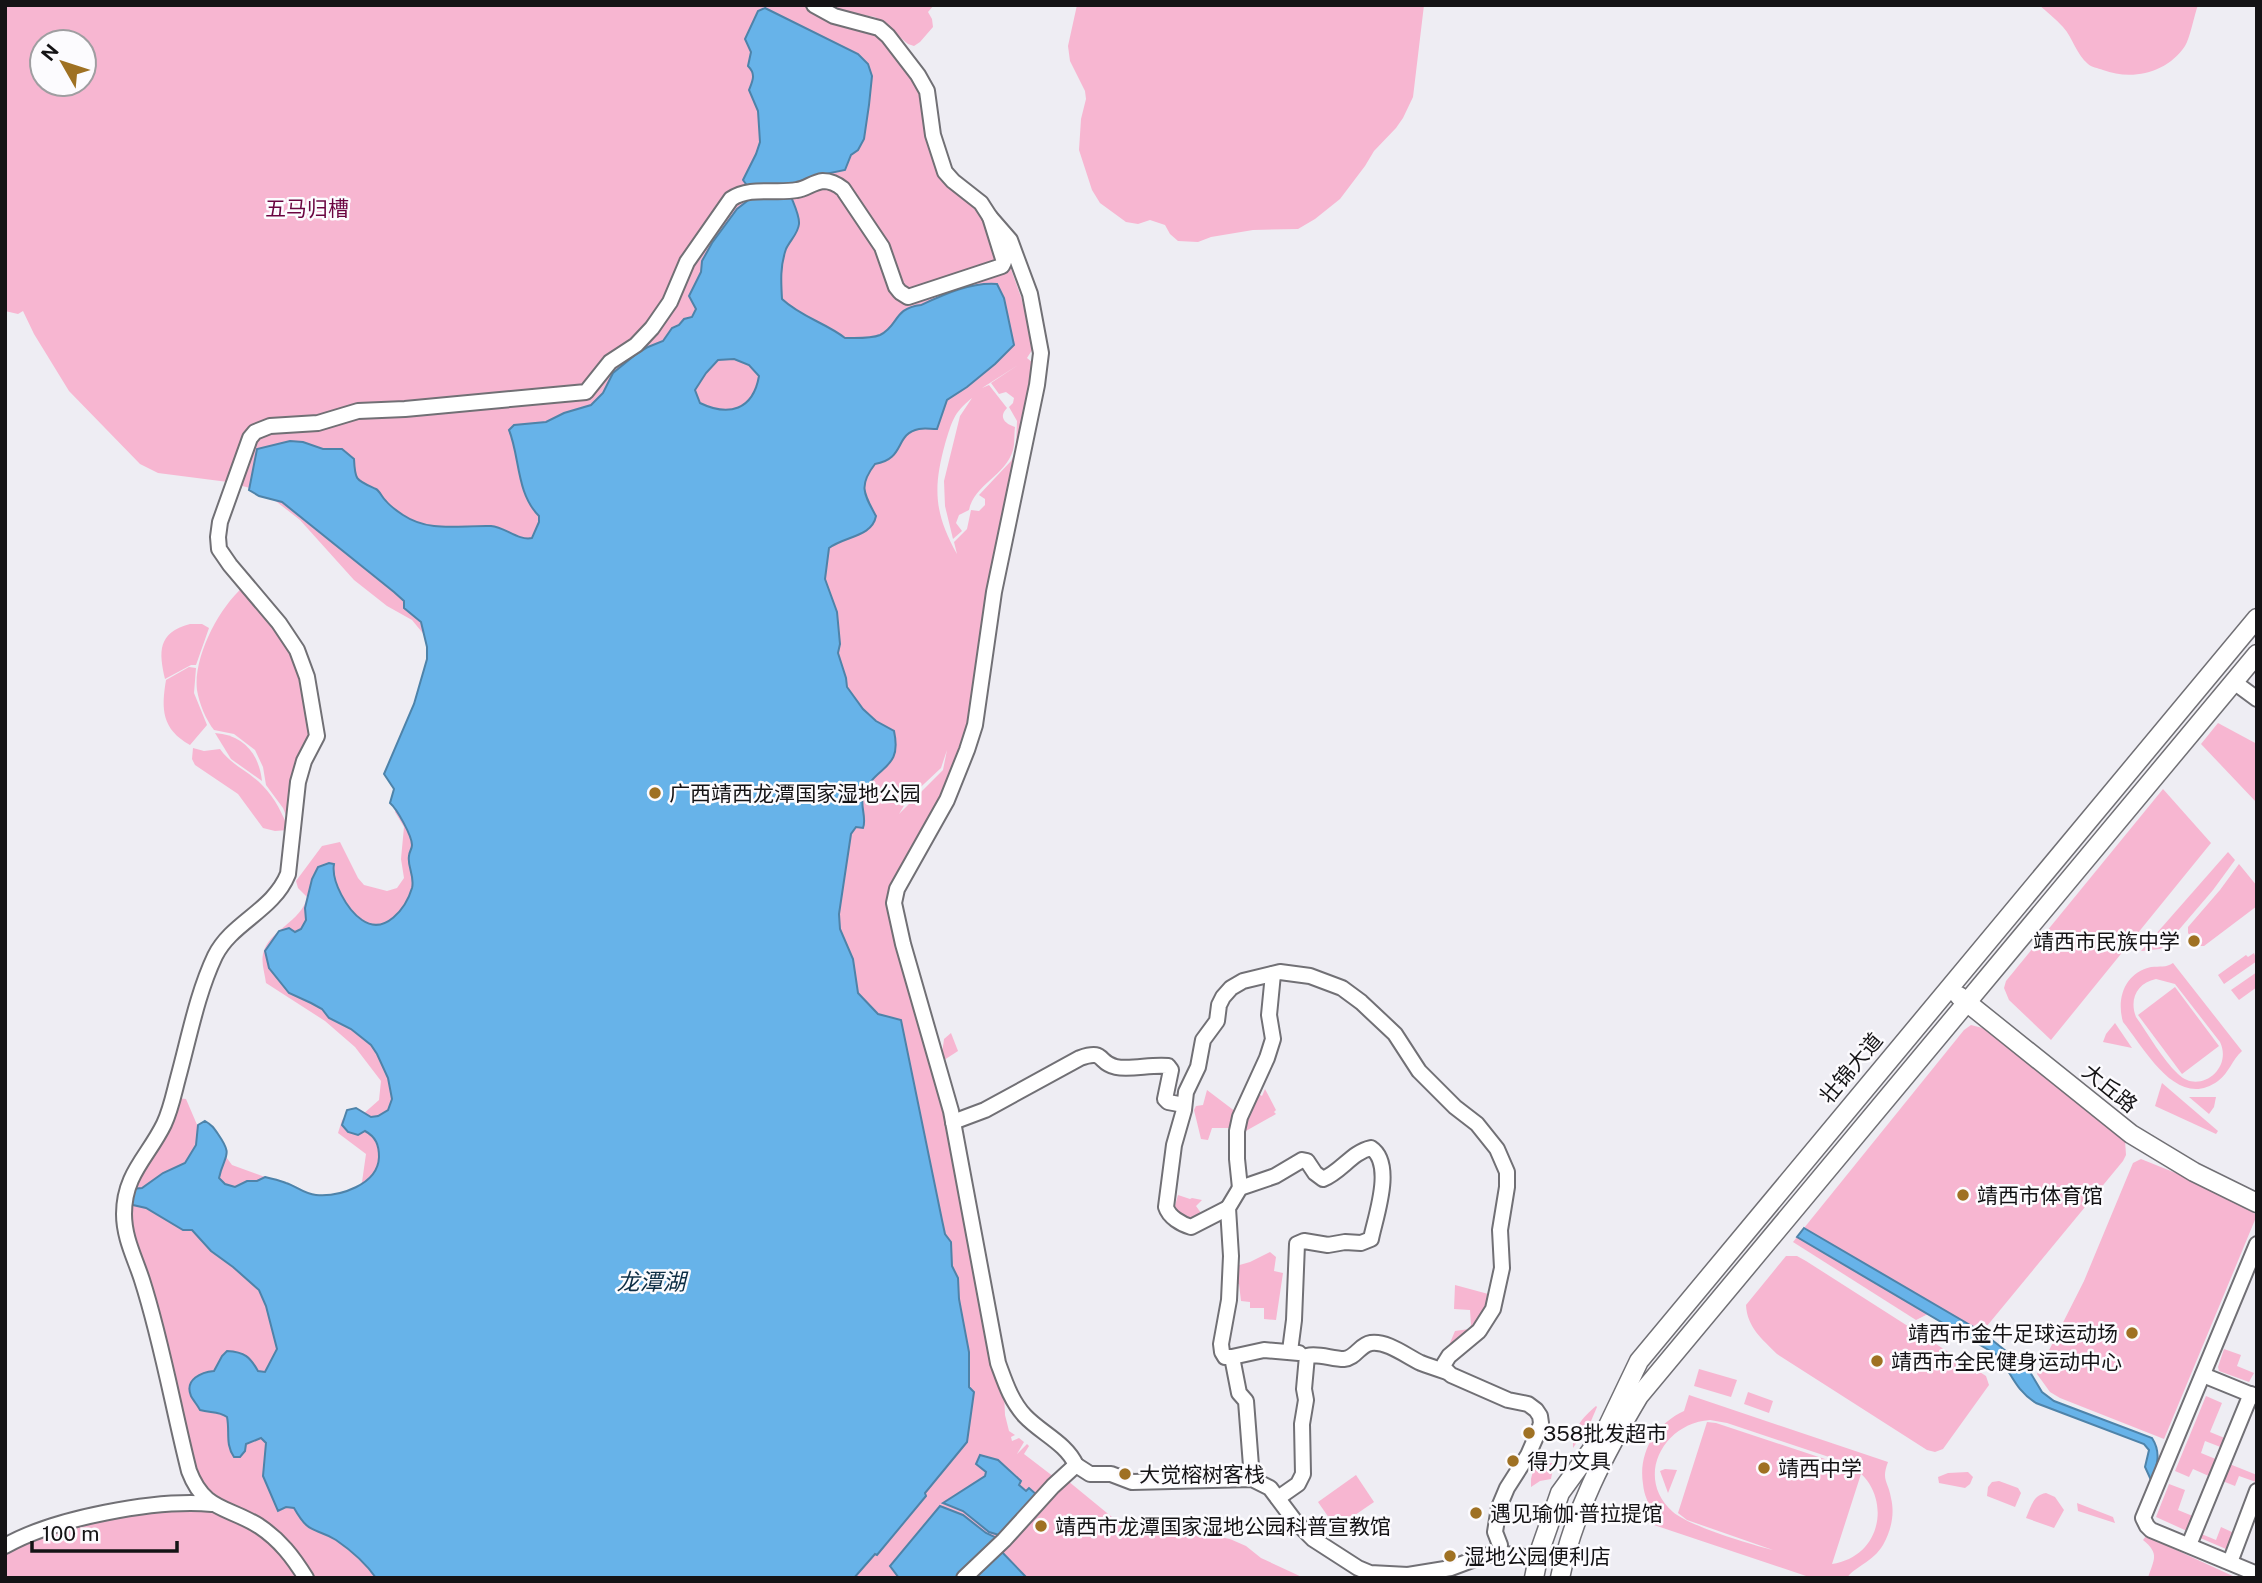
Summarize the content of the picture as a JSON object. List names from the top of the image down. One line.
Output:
{"streets":{"main road":["壮锦大道","大丘路"]},"crossings":[["壮锦大道","大丘路"]],"water":["龙潭湖"],"parks":["五马归槽"],"places":["广西靖西龙潭国家湿地公园","靖西市民族中学","靖西市体育馆","靖西市金牛足球运动场","靖西市全民健身运动中心","358批发超市","得力文具","靖西中学","大觉榕树客栈","遇见瑜伽·普拉提馆","靖西市龙潭国家湿地公园科普宣教馆","湿地公园便利店"],"scale_bar":"100 m","north":"top left"}
